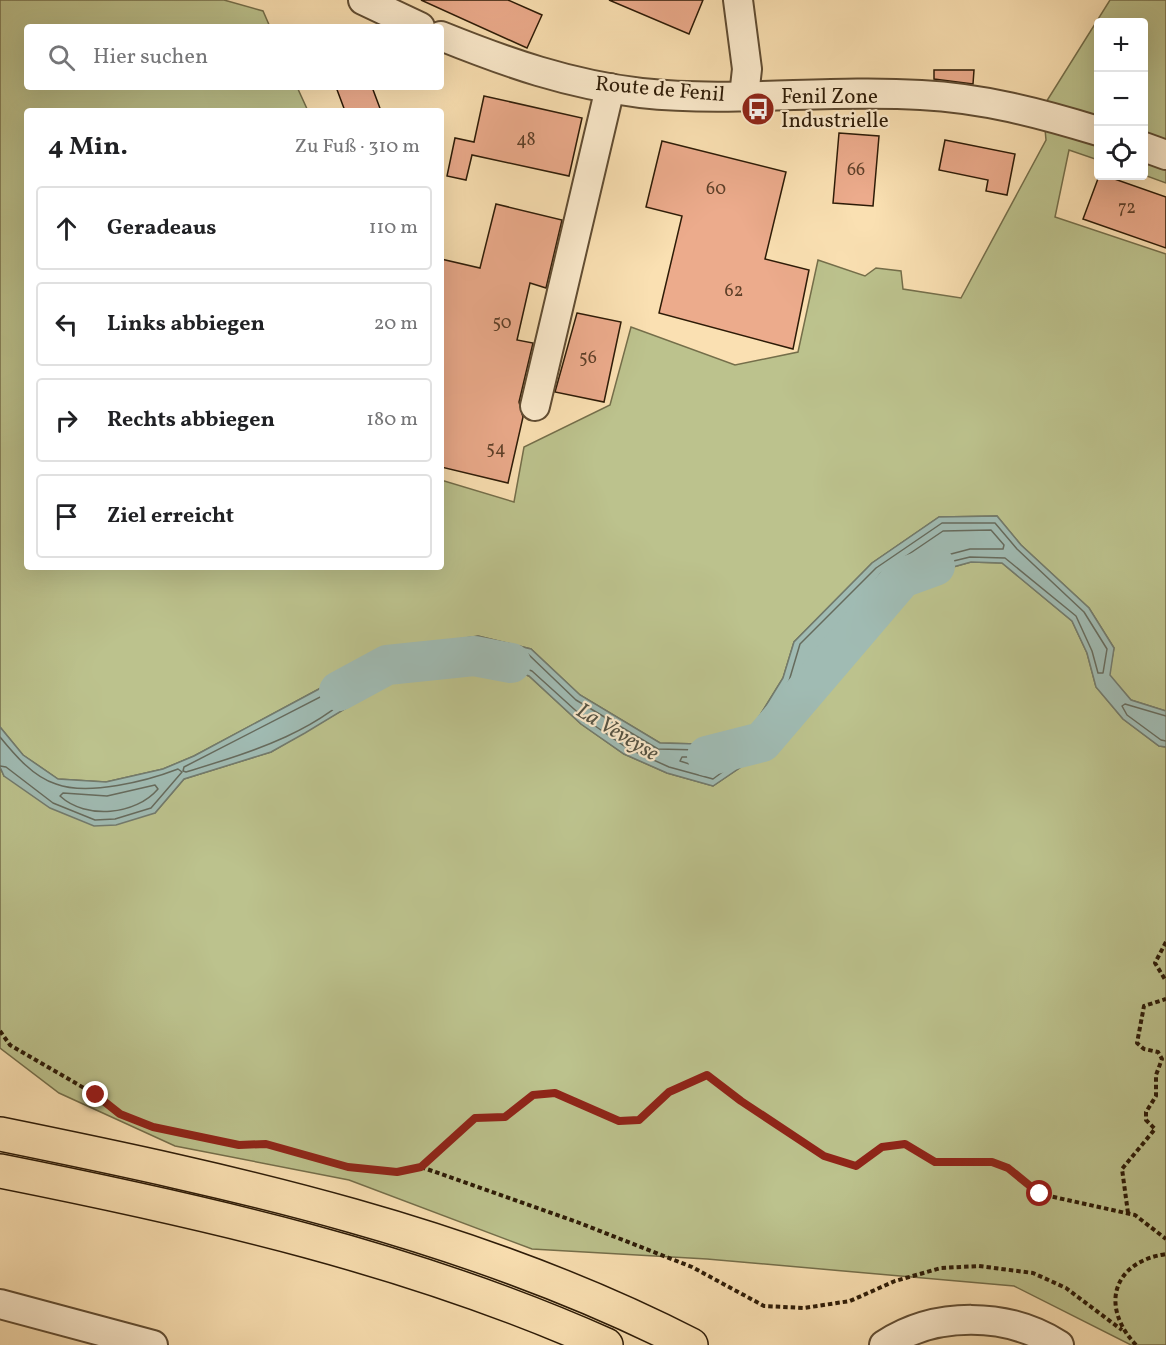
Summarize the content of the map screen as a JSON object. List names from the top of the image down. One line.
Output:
{"streets":{"street":["Route de Fenil"]},"water":["La Veveyse"],"places":{"bus stop":["Fenil Zone Industrielle"]},"house_numbers":["48","66","60","72","62","50","56","54"],"page":{"map_buttons":["+","−"],"search":"Hier suchen","heading":["4 Min.","Zu Fuß · 310 m"],"list":[["Geradeaus","110 m"],["Links abbiegen","20 m"],["Rechts abbiegen","180 m"],"Ziel erreicht"]}}
